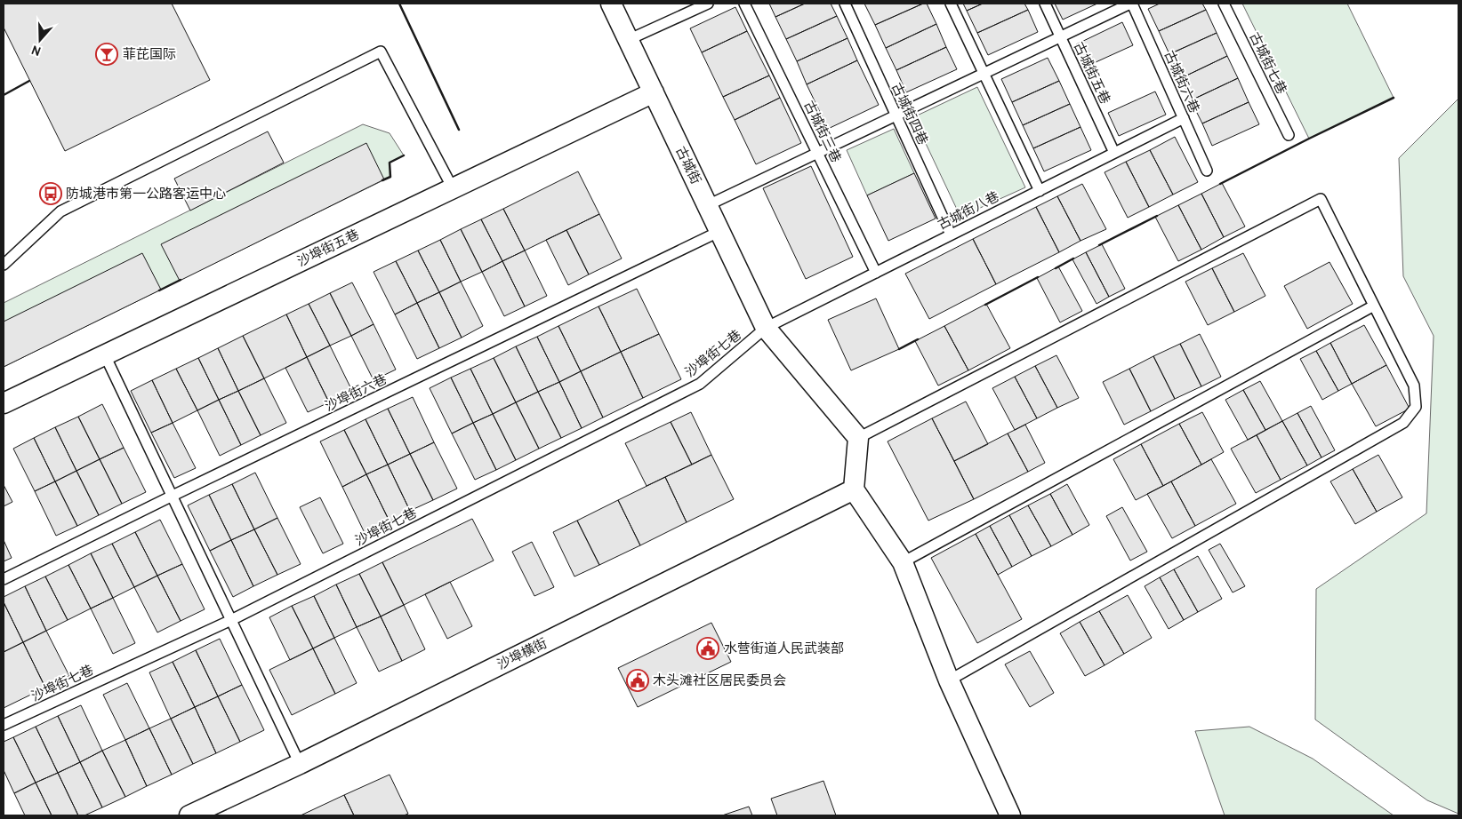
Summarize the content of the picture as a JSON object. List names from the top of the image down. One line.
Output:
{"streets":{"street":["古城街","沙埠街五巷","沙埠横街"],"lane":["古城街七巷","古城街五巷","古城街六巷","古城街四巷","古城街三巷","古城街八巷","沙埠街七巷","沙埠街六巷"]},"crossings":[["古城街五巷","古城街八巷"],["古城街六巷","古城街八巷"],["古城街四巷","古城街八巷"],["古城街三巷","古城街八巷"],["古城街","古城街八巷"],["古城街","沙埠街五巷"],["古城街","沙埠街七巷"],["古城街","沙埠街六巷"],["古城街八巷","沙埠街七巷"]],"places":{"bar":["菲芘国际"],"bus stop":["防城港市第一公路客运中心"],"public building":["水营街道人民武装部","木头滩社区居民委员会"]},"north":"bottom"}
